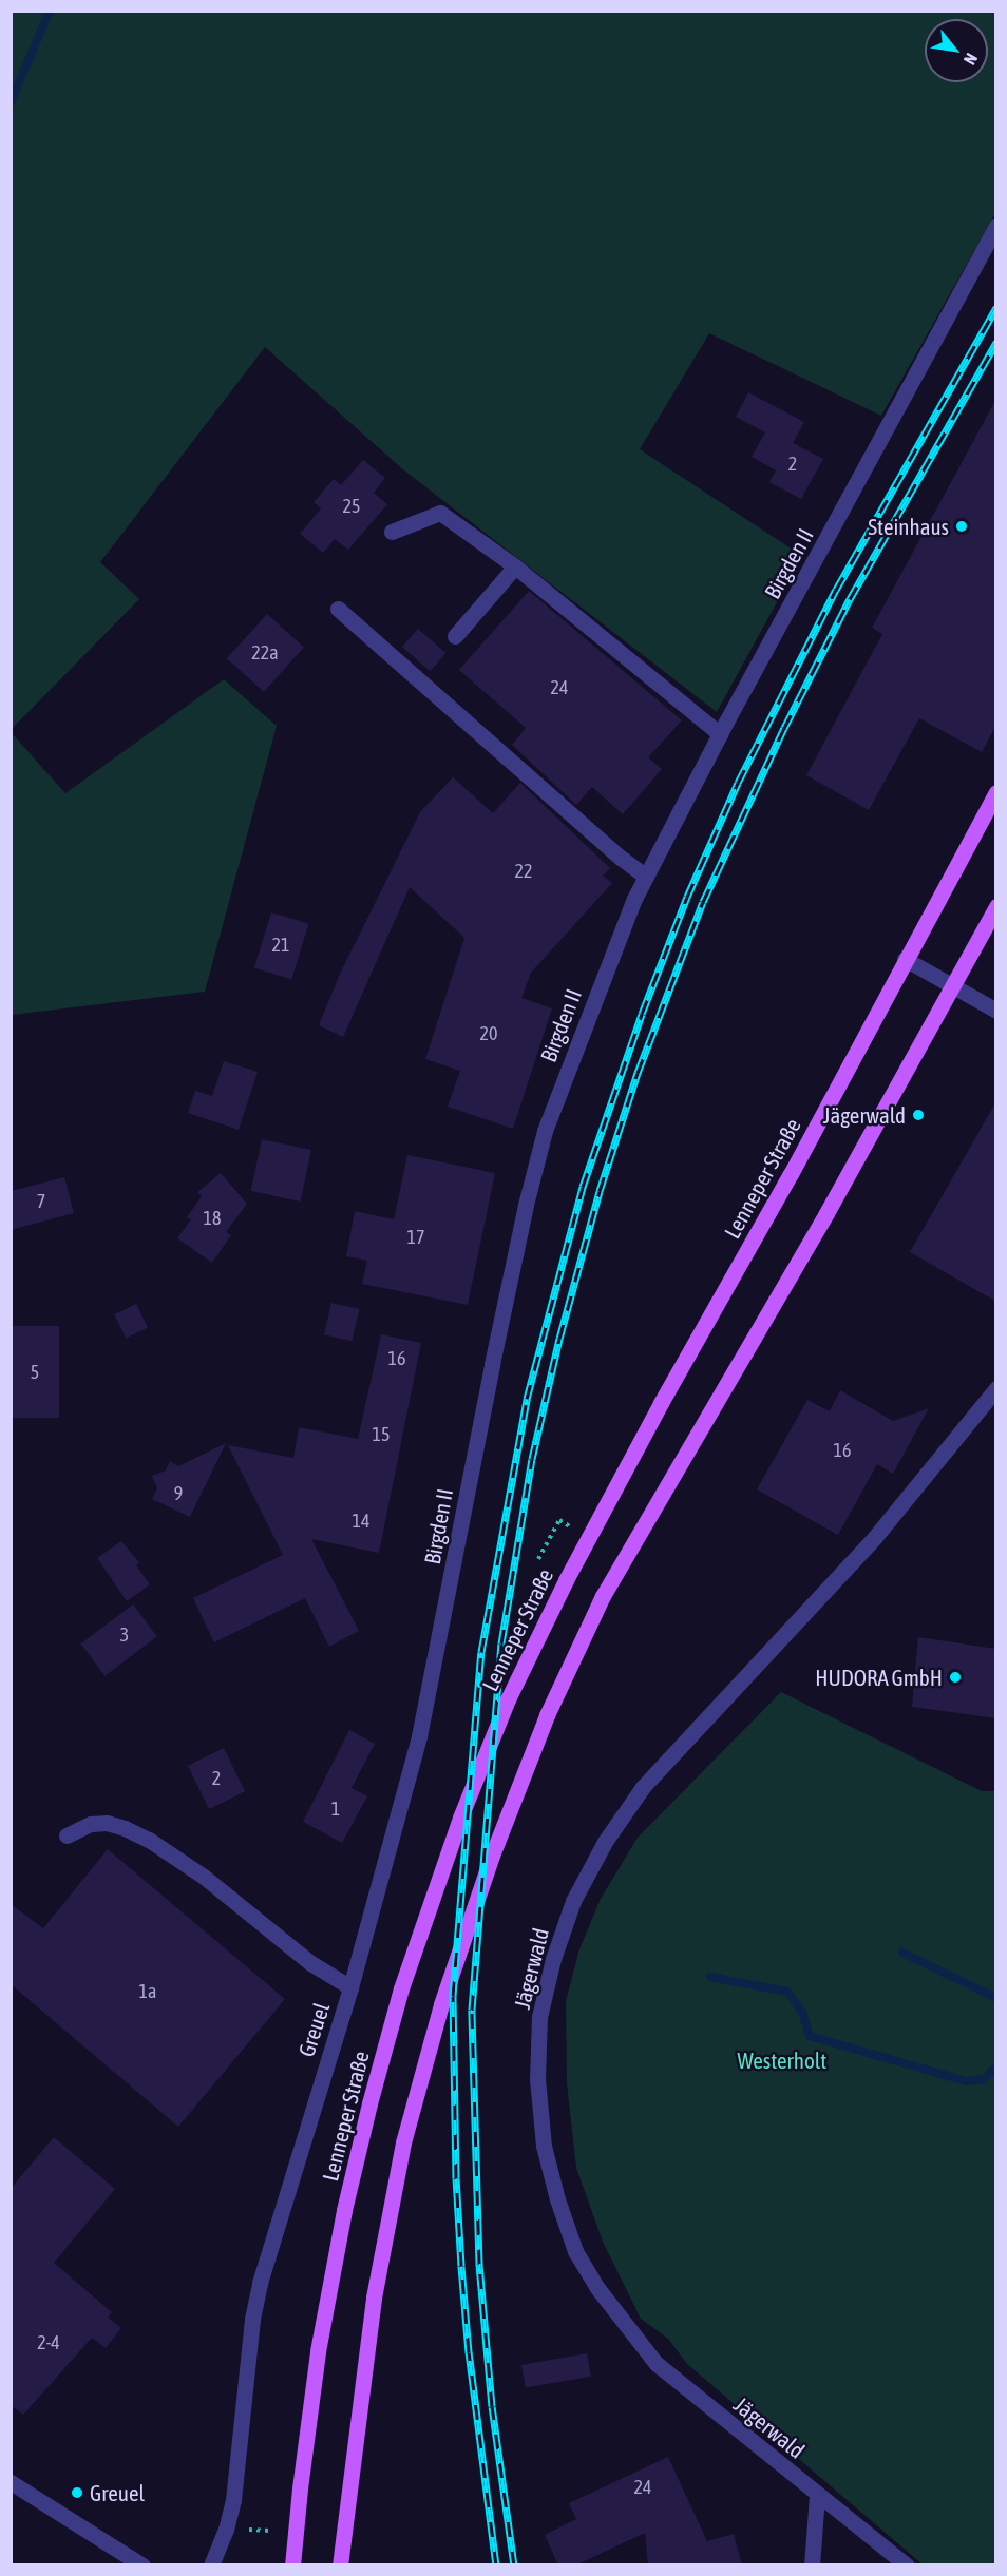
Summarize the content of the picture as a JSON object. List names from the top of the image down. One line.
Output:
{"streets":{"main road":["Lenneper Straße"],"street":["Birgden II","Jägerwald","Greuel"]},"crossings":[["Birgden II","Greuel"]],"parks":["Westerholt"],"places":["Steinhaus","Jägerwald","HUDORA GmbH","Greuel"],"house_numbers":["2","25","22a","24","22","21","20","7","18","17","16","5","15","16","9","14","3","2","1","1a","2-4","24"],"north":"bottom right"}
